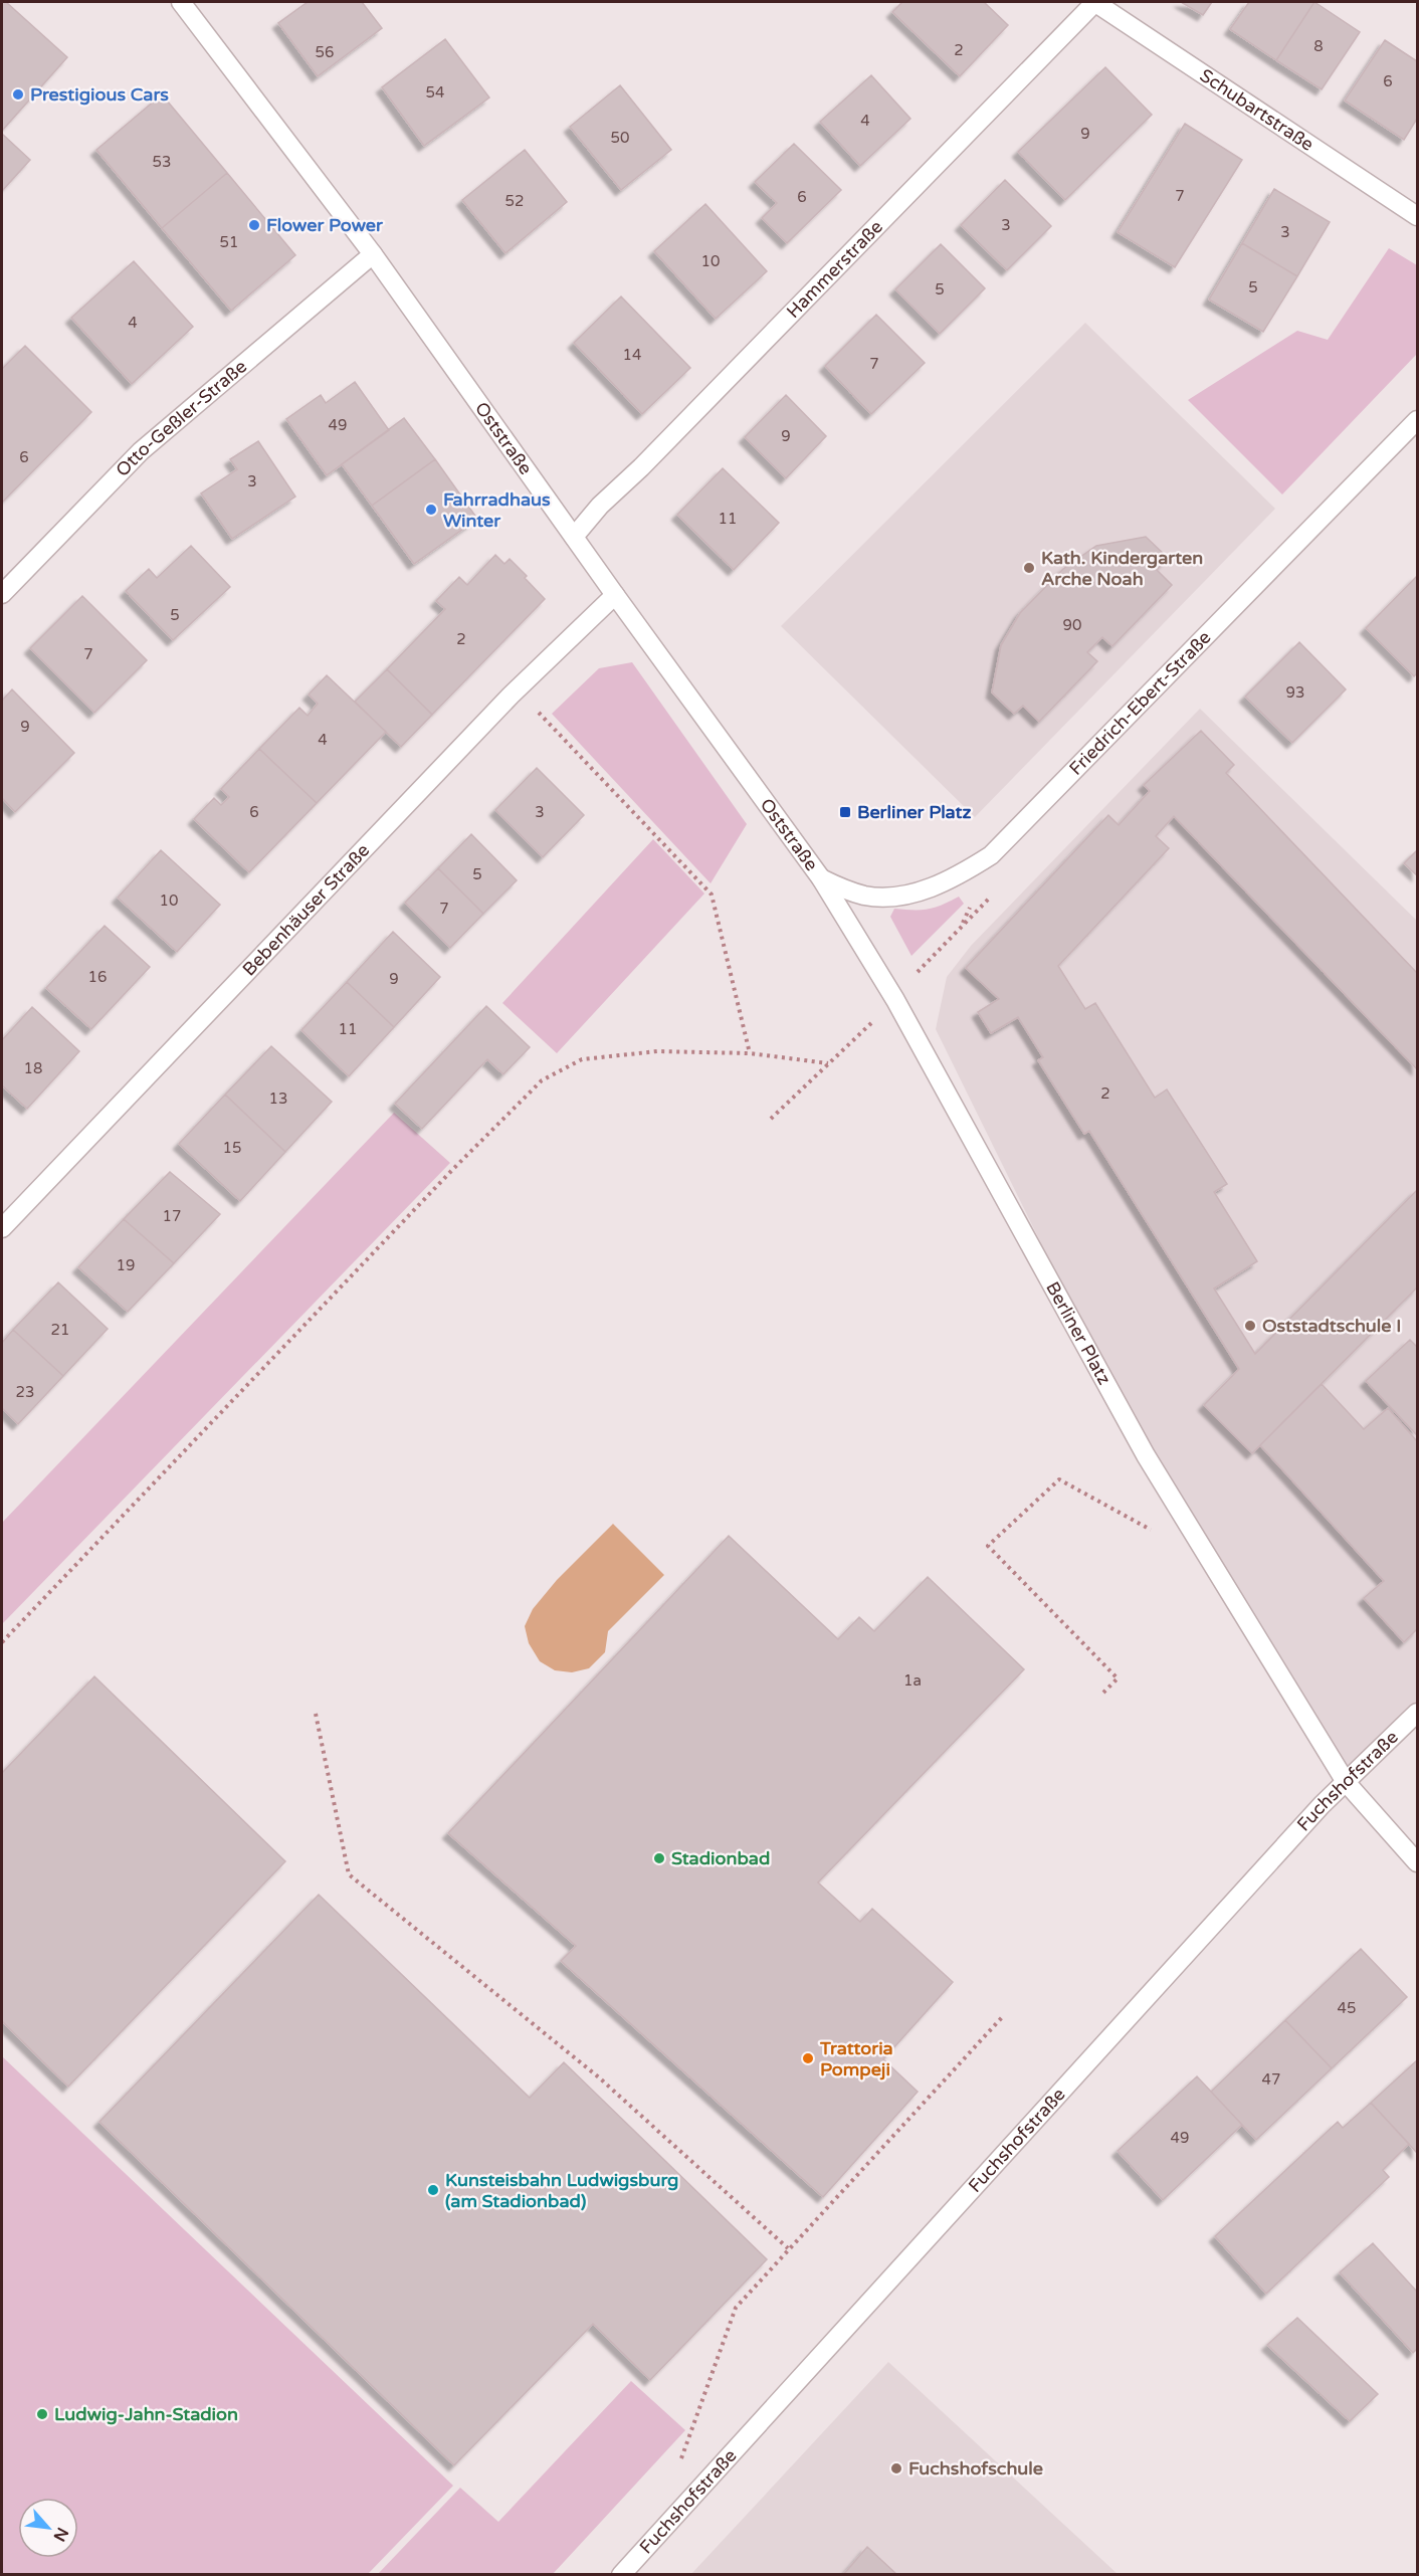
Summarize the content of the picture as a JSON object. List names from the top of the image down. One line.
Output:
{"streets":{"street":["Schubartstraße","Hammerstraße","Otto-Geßler-Straße","Oststraße","Friedrich-Ebert-Straße","Bebenhäuser Straße","Berliner Platz","Fuchshofstraße"]},"crossings":[["Schubartstraße","Hammerstraße"],["Hammerstraße","Oststraße"],["Otto-Geßler-Straße","Oststraße"],["Oststraße","Friedrich-Ebert-Straße"],["Oststraße","Bebenhäuser Straße"],["Oststraße","Berliner Platz"],["Friedrich-Ebert-Straße","Berliner Platz"],["Berliner Platz","Fuchshofstraße"]],"places":{"other":["Prestigious Cars","Flower Power","Fahrradhaus Winter","Kath. Kindergarten Arche Noah","Oststadtschule I","Stadionbad","Trattoria Pompeji","Kunsteisbahn Ludwigsburg (am Stadionbad)","Ludwig-Jahn-Stadion","Fuchshofschule"],"transit":["Berliner Platz"]},"house_numbers":["8","2","56","6","54","4","9","50","53","7","6","52","3","3","51","10","5","5","4","14","7","49","9","6","3","11","5","90","2","7","93","9","4","6","3","5","10","7","16","9","11","18","2","13","15","17","19","21","23","1a","45","47","49"],"north":"bottom right"}
